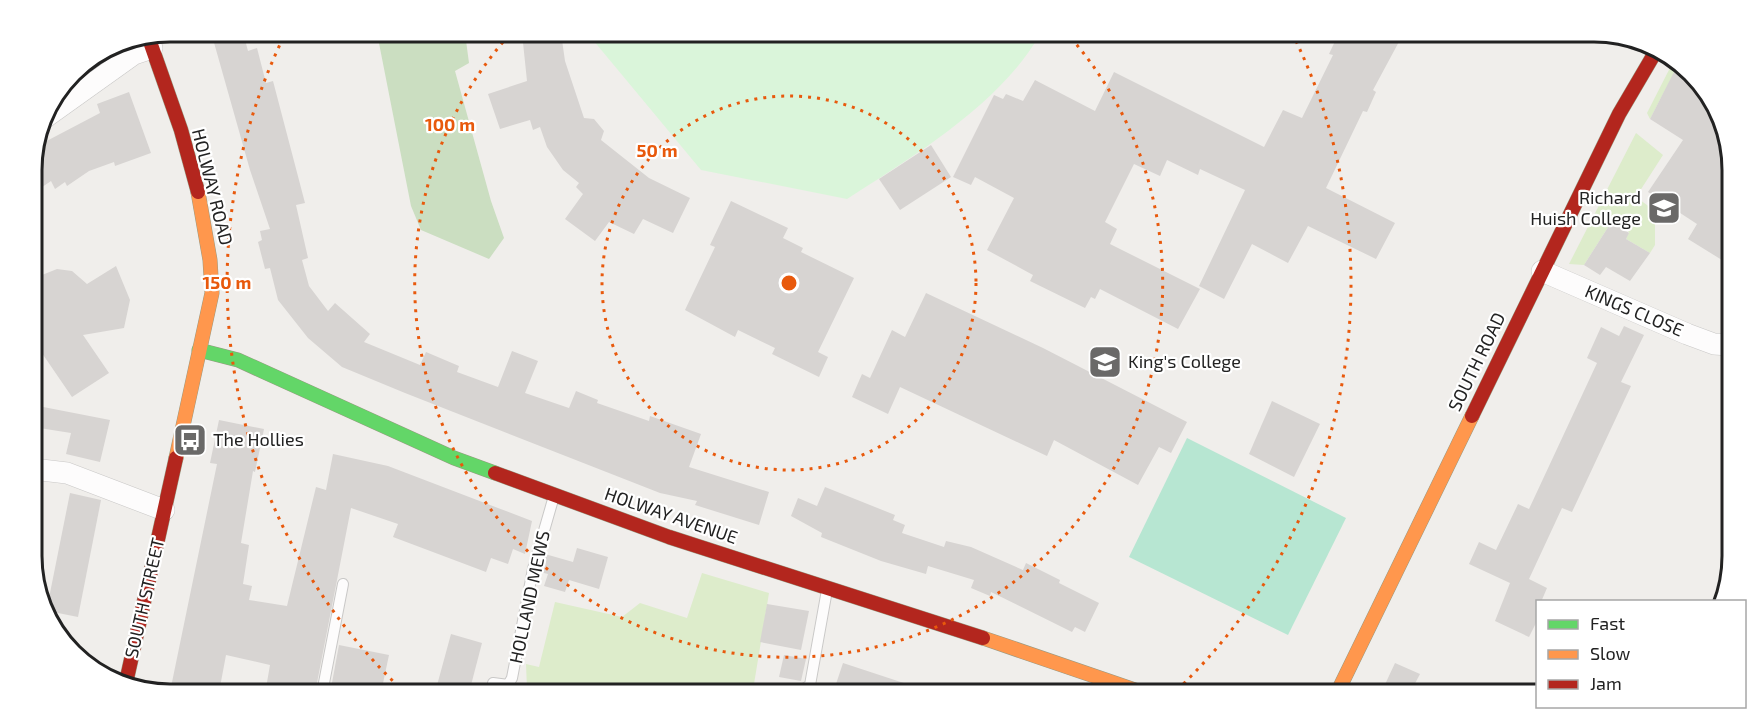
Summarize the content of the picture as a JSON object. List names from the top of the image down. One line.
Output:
{"streets":{"street":["HOLWAY ROAD","KINGS CLOSE","SOUTH ROAD","HOLWAY AVENUE","SOUTH STREET"],"lane":["HOLLAND MEWS"]},"crossings":[["HOLWAY ROAD","HOLWAY AVENUE"],["HOLWAY ROAD","SOUTH STREET"],["KINGS CLOSE","SOUTH ROAD"],["HOLWAY AVENUE","HOLLAND MEWS"],["HOLWAY AVENUE","SOUTH STREET"]],"places":{"school or university":["Richard Huish College","King's College"],"bus stop":["The Hollies"]},"legend":["Fast","Slow","Jam"],"rings":["100 m","50 m","150 m"]}
